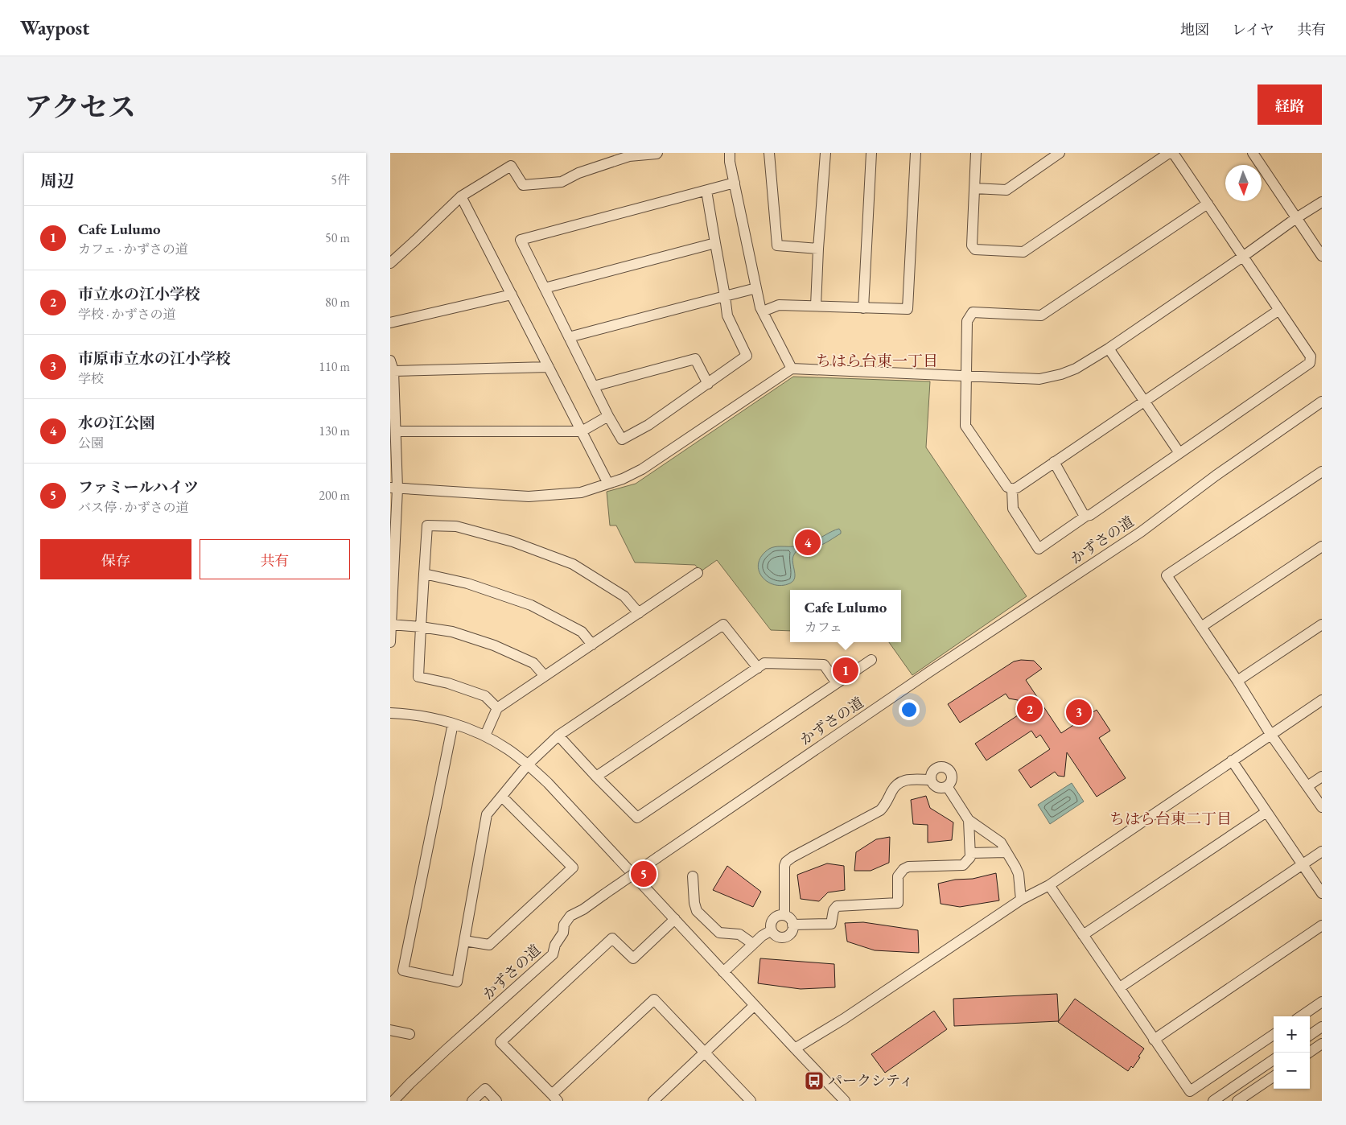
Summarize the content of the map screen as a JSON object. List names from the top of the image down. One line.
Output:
{"streets":{"street":["かずさの道"]},"districts":["ちはら台東一丁目","ちはら台東二丁目"],"places":{"bus stop":["パークシティ"]},"north":"bottom","page":{"header":"Waypost","nav":["地図","レイヤ","共有"],"title":"アクセス","buttons":["経路",["保存","共有"]],"heading":["周辺","5件"],"list":[{"mark":"1","name":"Cafe Lulumo","note":"カフェ · かずさの道","value":"50 m"},{"mark":"2","name":"市立水の江小学校","note":"学校 · かずさの道","value":"80 m"},{"mark":"3","name":"市原市立水の江小学校","note":"学校","value":"110 m"},{"mark":"4","name":"水の江公園","note":"公園","value":"130 m"},{"mark":"5","name":"ファミールハイツ","note":"バス停 · かずさの道","value":"200 m"}],"pins":["4","1","2","3","5"],"popup":["Cafe Lulumo","カフェ"],"map_buttons":["+","−"]}}
